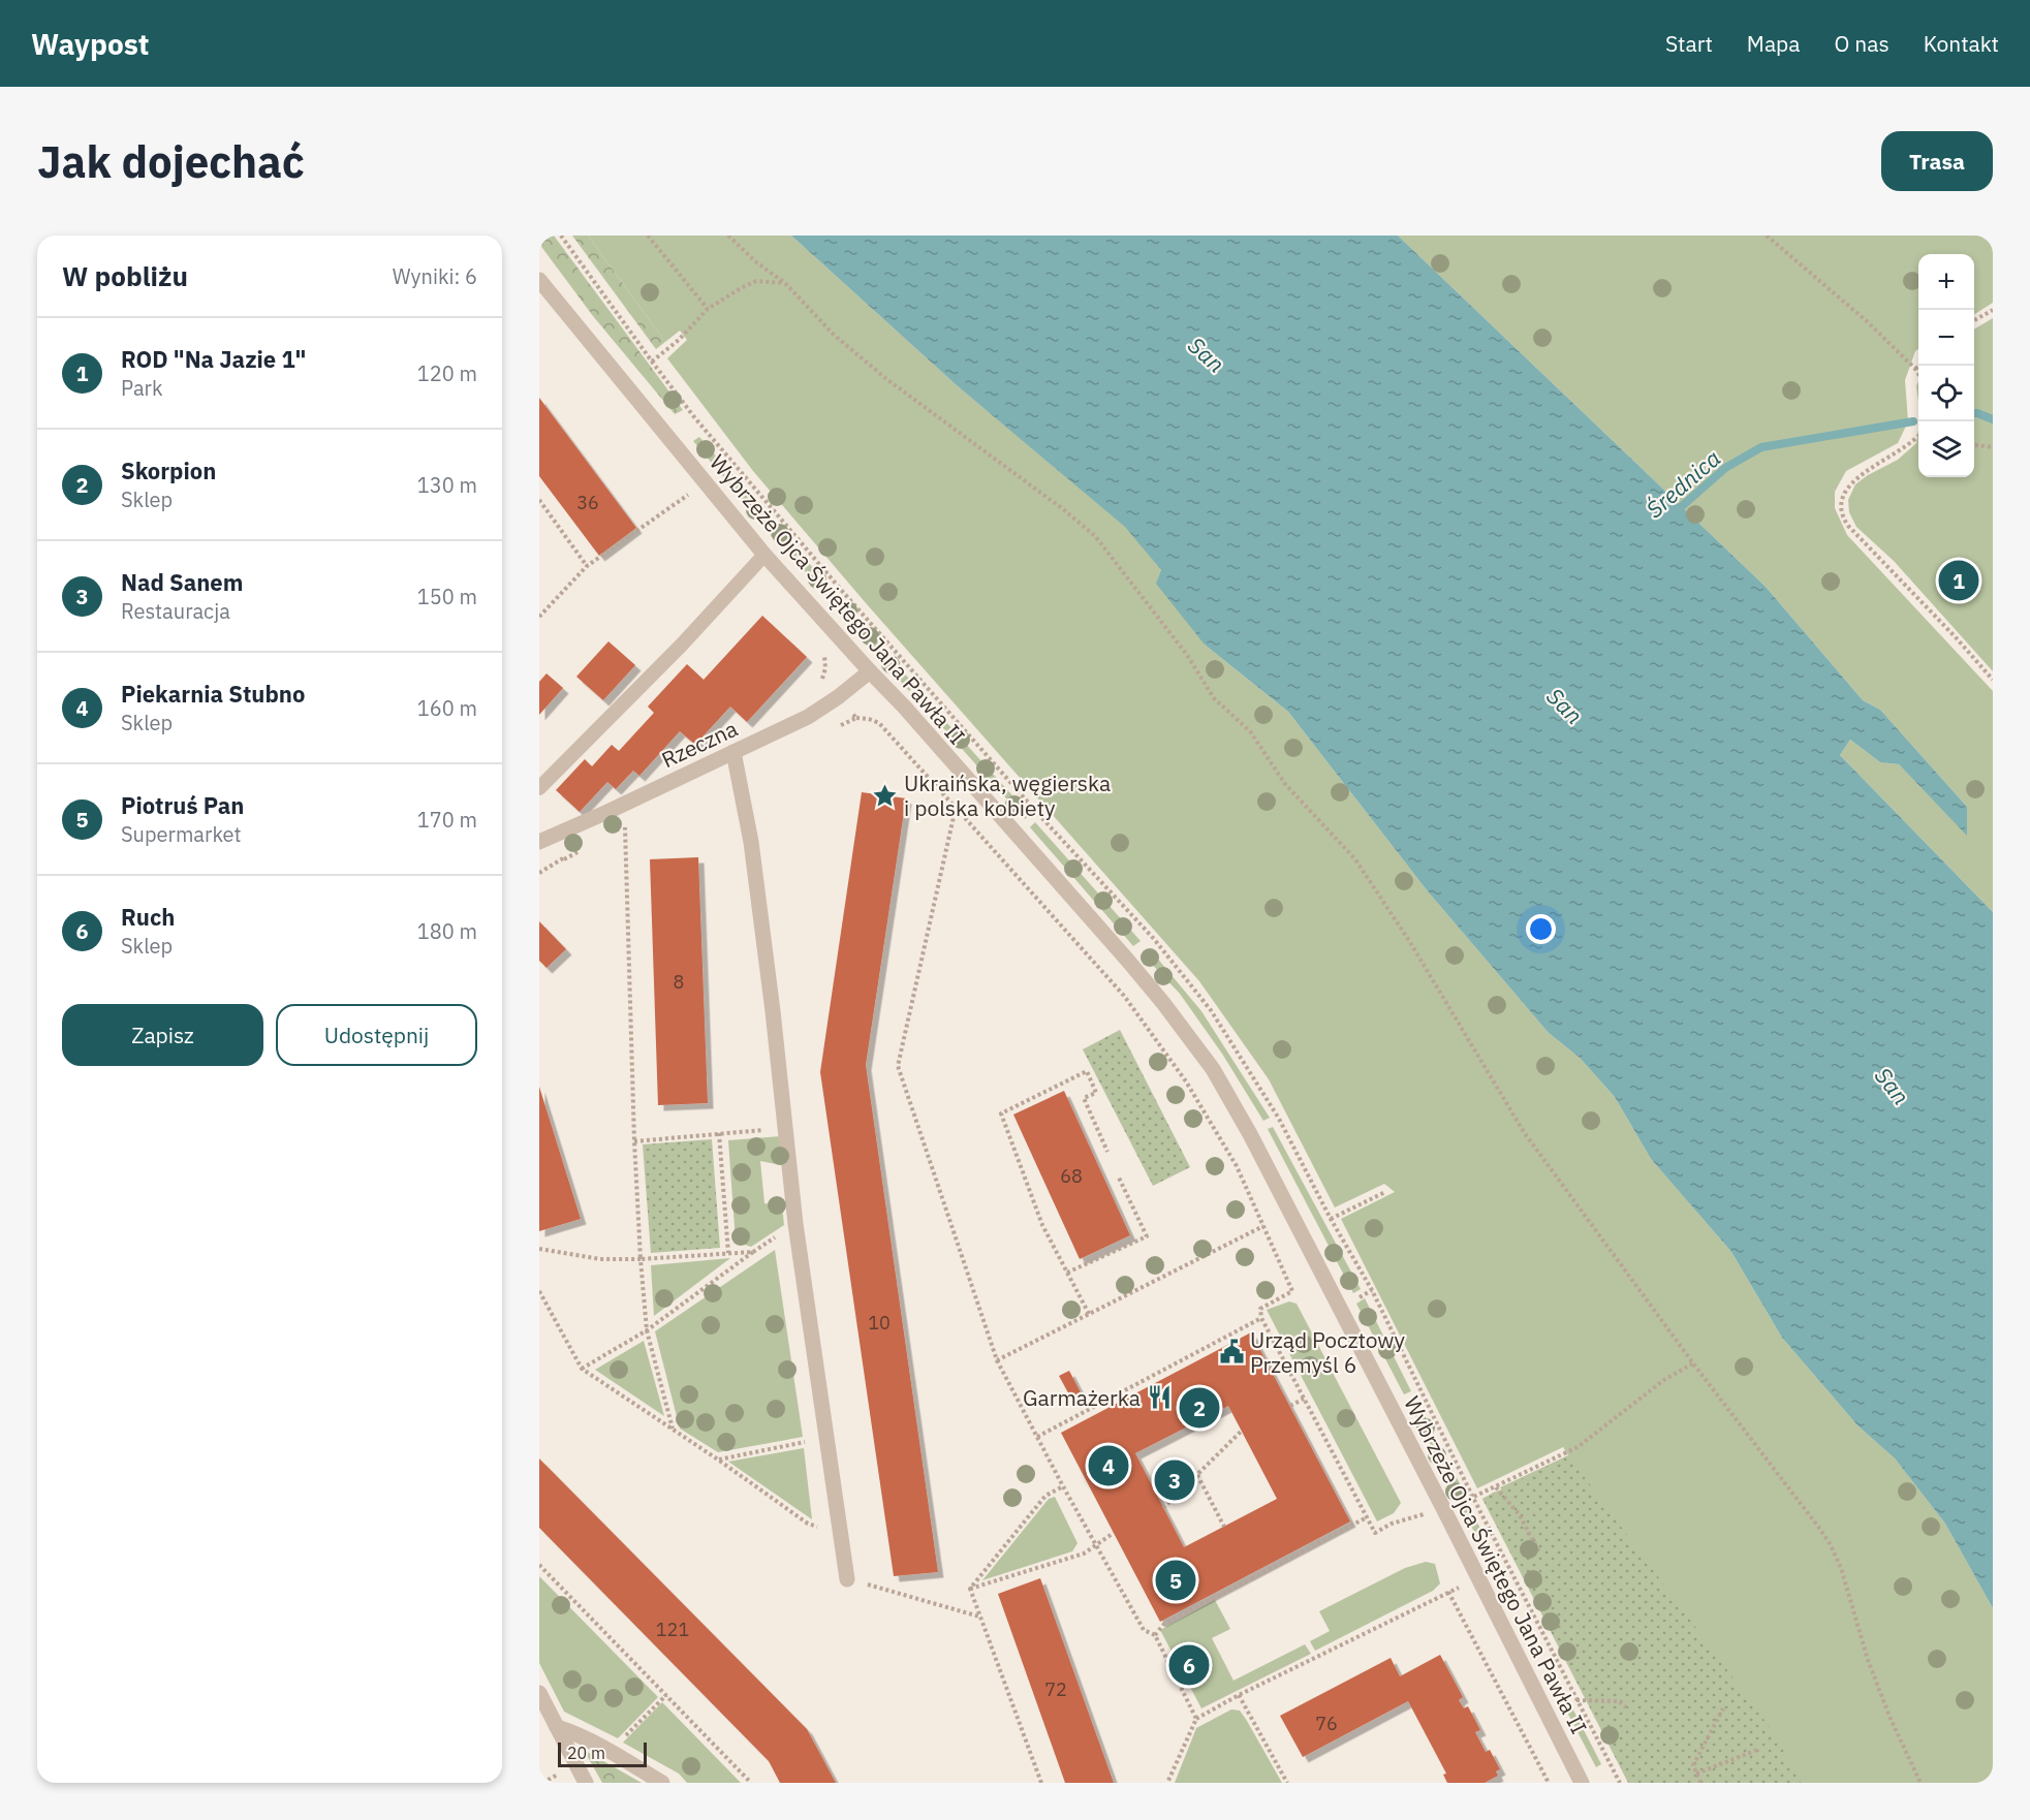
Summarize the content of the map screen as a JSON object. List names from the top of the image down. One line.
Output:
{"streets":{"street":["Wybrzeże Ojca Świętego Jana Pawła II","Rzeczna"]},"crossings":[["Wybrzeże Ojca Świętego Jana Pawła II","Rzeczna"]],"water":["San","Średnica"],"places":{"place":["Ukraińska, węgierska i polska kobiety"],"public building":["Urząd Pocztowy Przemyśl 6"],"restaurant":["Garmażerka"]},"house_numbers":["36","8","68","10","121","72","76"],"scale_bar":"20 m","page":{"header":"Waypost","nav":["Start","Mapa","O nas","Kontakt"],"buttons":["Trasa",["Zapisz","Udostępnij"]],"title":"Jak dojechać","heading":["W pobliżu","Wyniki: 6"],"map_buttons":["+","−"],"list":[{"mark":"1","name":"ROD \"Na Jazie 1\"","note":"Park","value":"120 m"},{"mark":"2","name":"Skorpion","note":"Sklep","value":"130 m"},{"mark":"3","name":"Nad Sanem","note":"Restauracja","value":"150 m"},{"mark":"4","name":"Piekarnia Stubno","note":"Sklep","value":"160 m"},{"mark":"5","name":"Piotruś Pan","note":"Supermarket","value":"170 m"},{"mark":"6","name":"Ruch","note":"Sklep","value":"180 m"}],"pins":["1","2","4","3","5","6"],"scale":"20 m"}}
